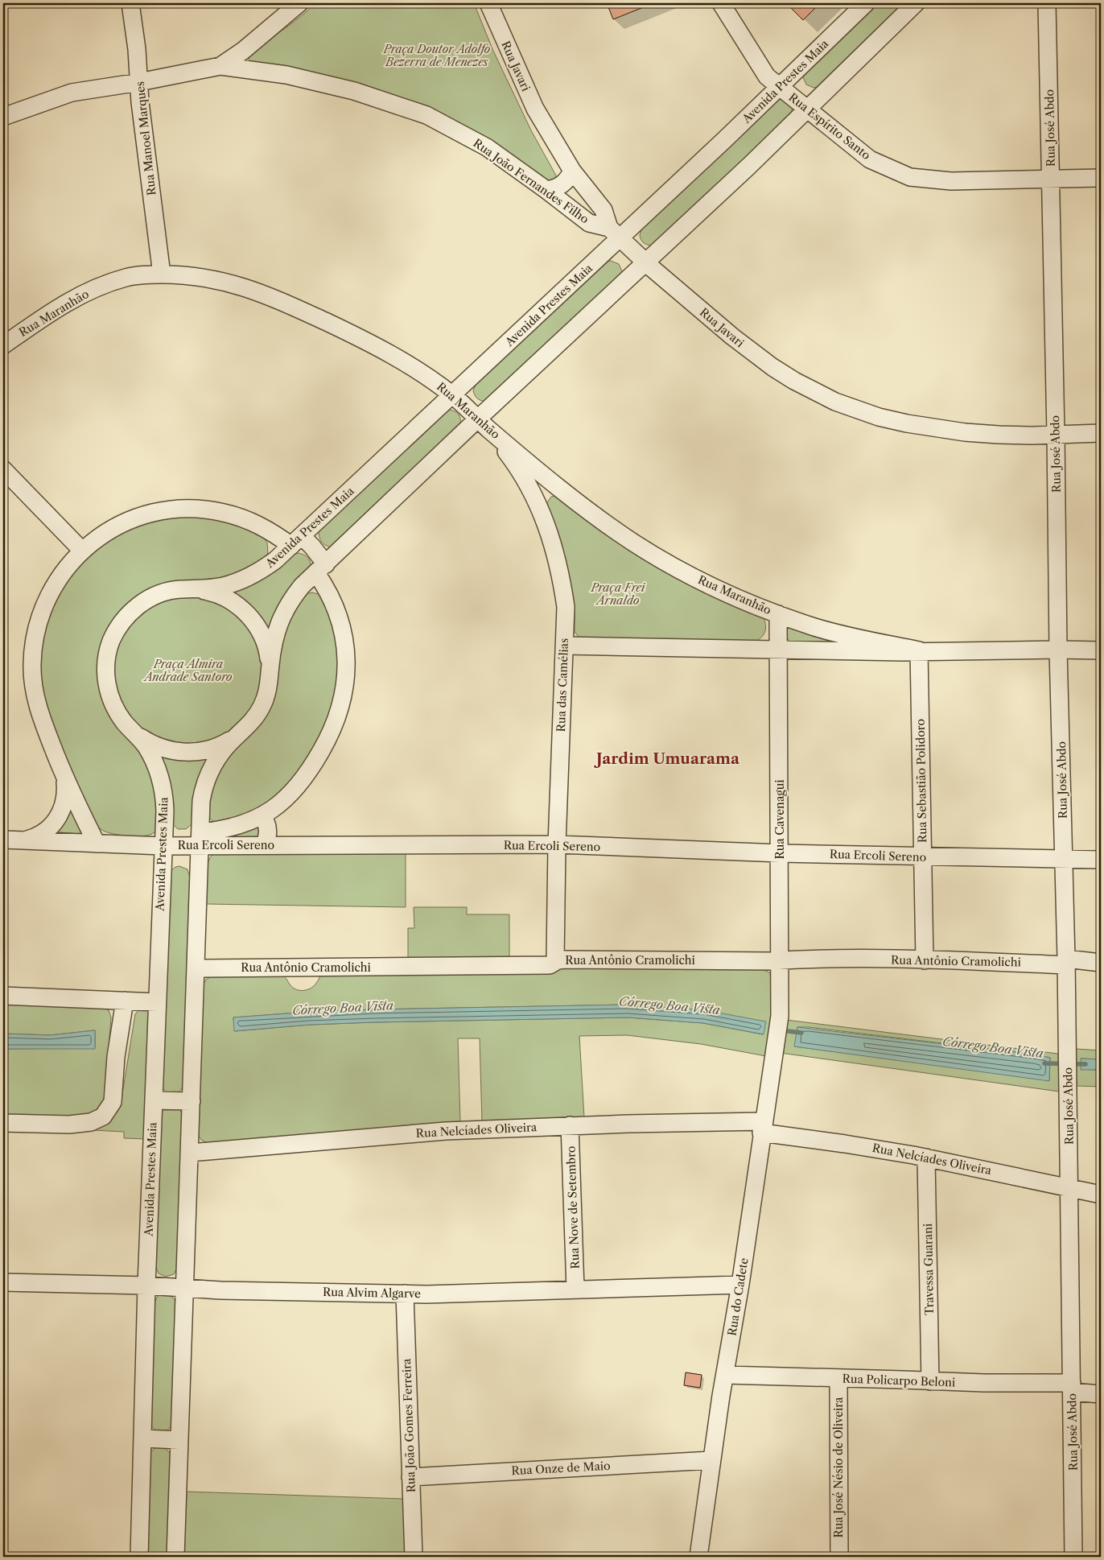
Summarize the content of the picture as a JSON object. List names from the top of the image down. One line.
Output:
{"streets":{"street":["Rua Javari","Avenida Prestes Maia","Rua Espírito Santo","Rua José Abdo","Rua Manoel Marques","Rua João Fernandes Filho","Rua Maranhão","Rua das Camélias","Rua Sebastião Polidoro","Rua Cavenagui","Rua Ercoli Sereno","Rua Antônio Cramolichi","Rua Nelcíades Oliveira","Rua Nove de Setembro","Travessa Guarani","Rua Alvim Algarve","Rua do Cadete","Rua Policarpo Beloni","Rua João Gomes Ferreira","Rua José Nésio de Oliveira","Rua Onze de Maio"]},"crossings":[["Rua Javari","Avenida Prestes Maia"],["Rua Javari","Rua José Abdo"],["Rua Javari","Rua João Fernandes Filho"],["Avenida Prestes Maia","Rua Espírito Santo"],["Avenida Prestes Maia","Rua João Fernandes Filho"],["Avenida Prestes Maia","Rua Maranhão"],["Avenida Prestes Maia","Rua Ercoli Sereno"],["Avenida Prestes Maia","Rua Alvim Algarve"],["Rua Espírito Santo","Rua José Abdo"],["Rua José Abdo","Rua Maranhão"],["Rua José Abdo","Rua Ercoli Sereno"],["Rua José Abdo","Rua Antônio Cramolichi"],["Rua José Abdo","Rua Nelcíades Oliveira"],["Rua José Abdo","Rua Policarpo Beloni"],["Rua Manoel Marques","Rua João Fernandes Filho"],["Rua Manoel Marques","Rua Maranhão"],["Rua Maranhão","Rua das Camélias"],["Rua Maranhão","Rua Sebastião Polidoro"],["Rua Maranhão","Rua Cavenagui"],["Rua das Camélias","Rua Ercoli Sereno"],["Rua das Camélias","Rua Antônio Cramolichi"],["Rua Sebastião Polidoro","Rua Ercoli Sereno"],["Rua Sebastião Polidoro","Rua Antônio Cramolichi"],["Rua Cavenagui","Rua Ercoli Sereno"],["Rua Cavenagui","Rua Antônio Cramolichi"],["Rua Cavenagui","Rua do Cadete"],["Rua Nelcíades Oliveira","Rua Nove de Setembro"],["Rua Nelcíades Oliveira","Travessa Guarani"],["Rua Nelcíades Oliveira","Rua do Cadete"],["Rua Nove de Setembro","Rua Alvim Algarve"],["Travessa Guarani","Rua Policarpo Beloni"],["Rua Alvim Algarve","Rua do Cadete"],["Rua Alvim Algarve","Rua João Gomes Ferreira"],["Rua do Cadete","Rua Policarpo Beloni"],["Rua do Cadete","Rua Onze de Maio"],["Rua Policarpo Beloni","Rua José Nésio de Oliveira"],["Rua João Gomes Ferreira","Rua Onze de Maio"]],"districts":["Jardim Umuarama"],"water":["Córrego Boa Vista"],"parks":["Praça Doutor Adolfo Bezerra de Menezes","Praça Frei Arnaldo","Praça Almira Andrade Santoro"]}
